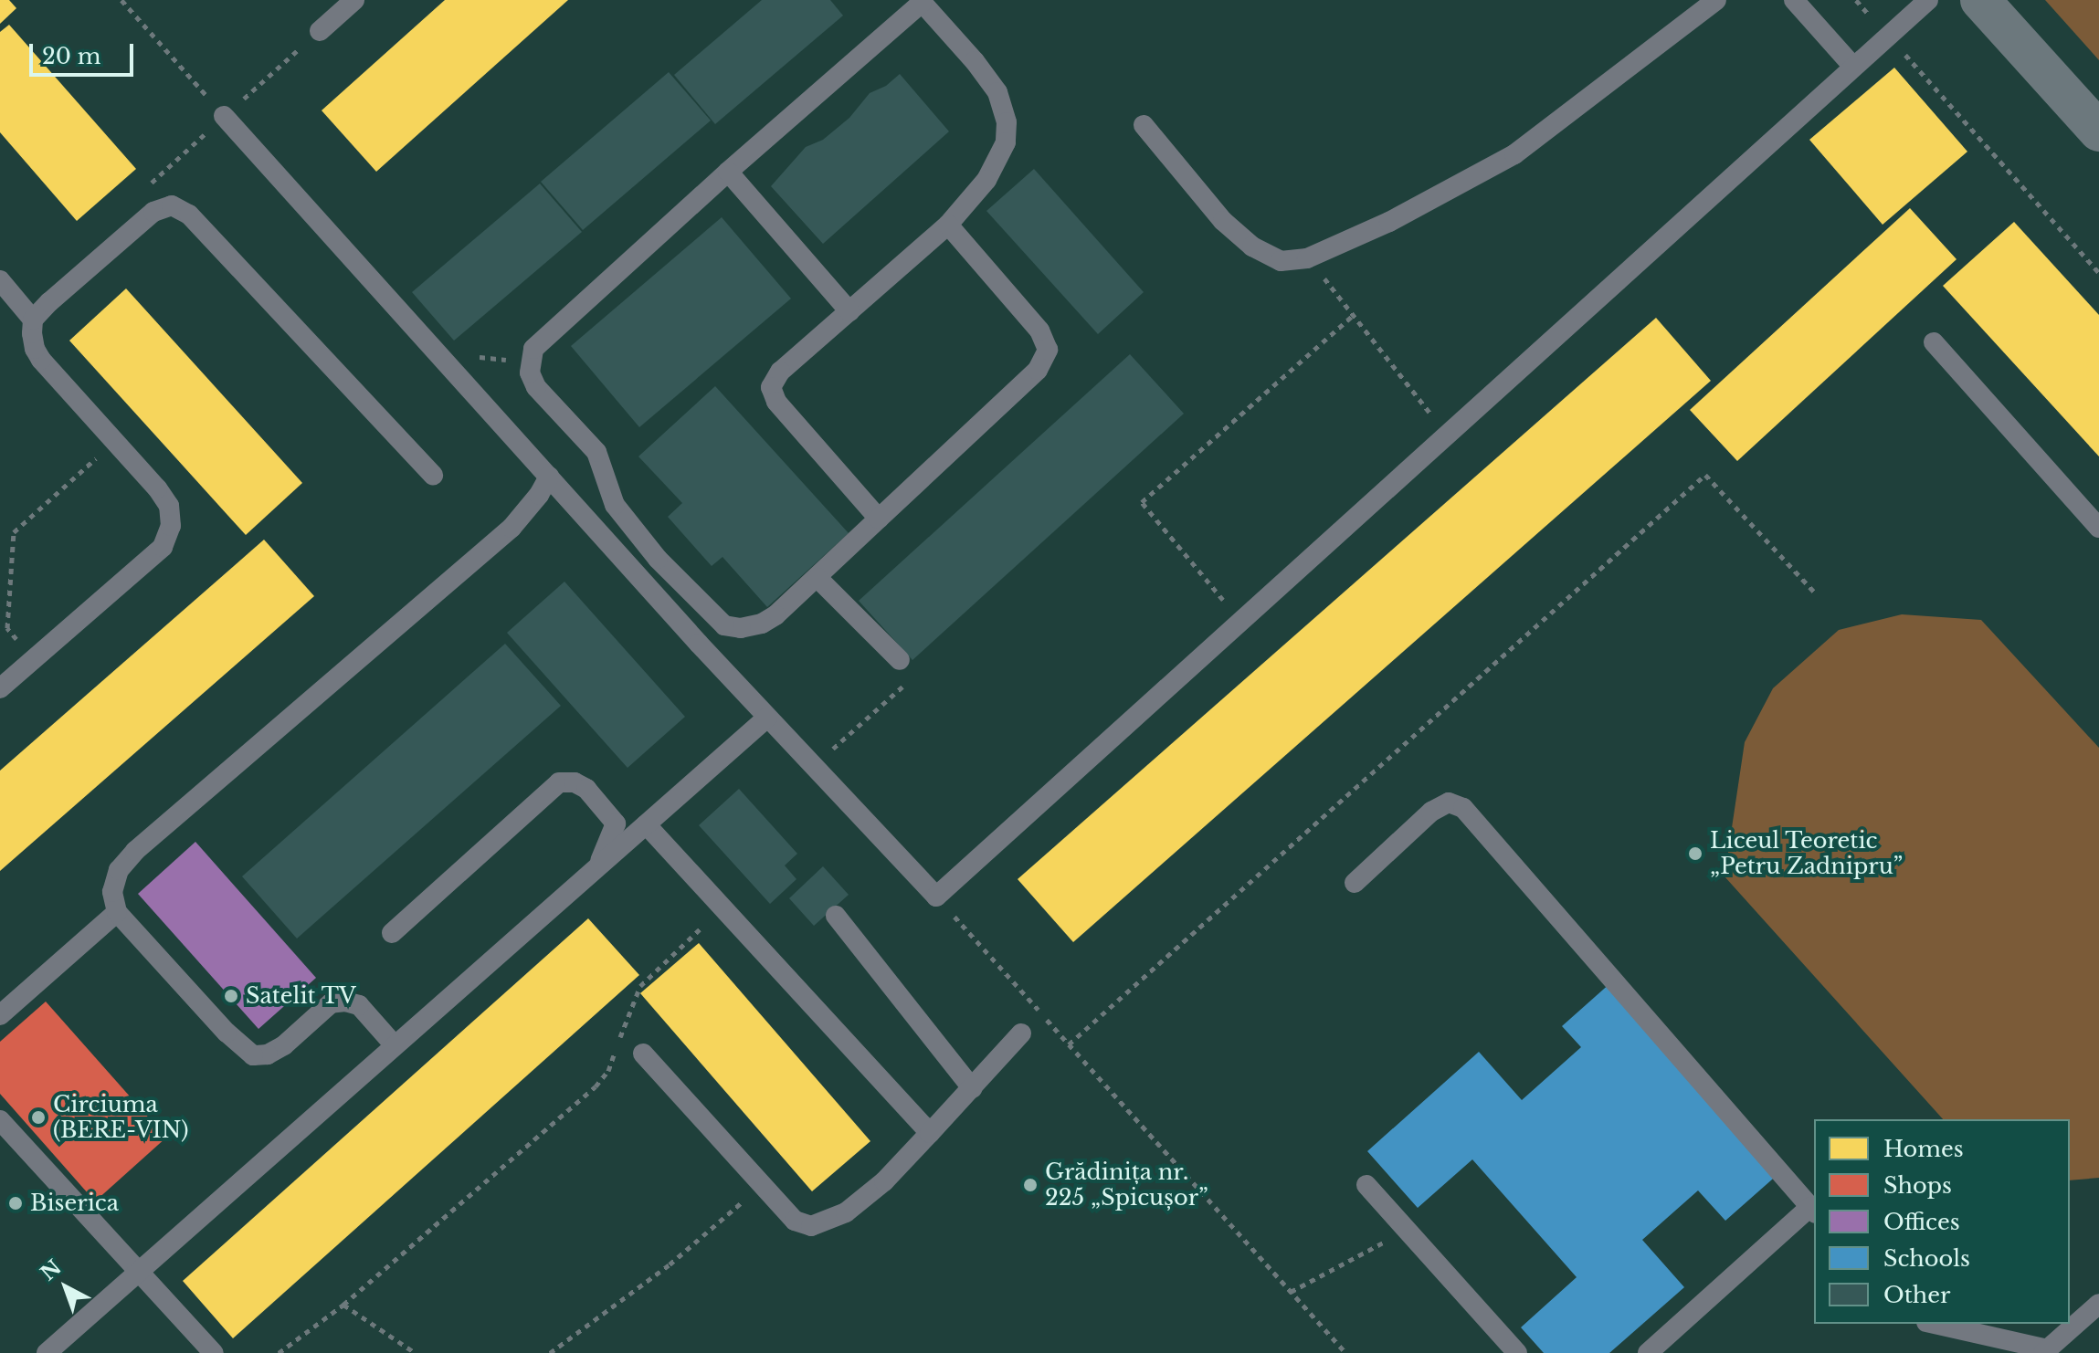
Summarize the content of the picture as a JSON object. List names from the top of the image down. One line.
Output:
{"places":["Liceul Teoretic „Petru Zadnipru”","Satelit TV","Circiuma (BERE-VIN)","Grădinița nr. 225 „Spicușor”","Biserica"],"legend":["Homes","Shops","Offices","Schools","Other"],"scale_bar":"20 m","north":"top left"}
